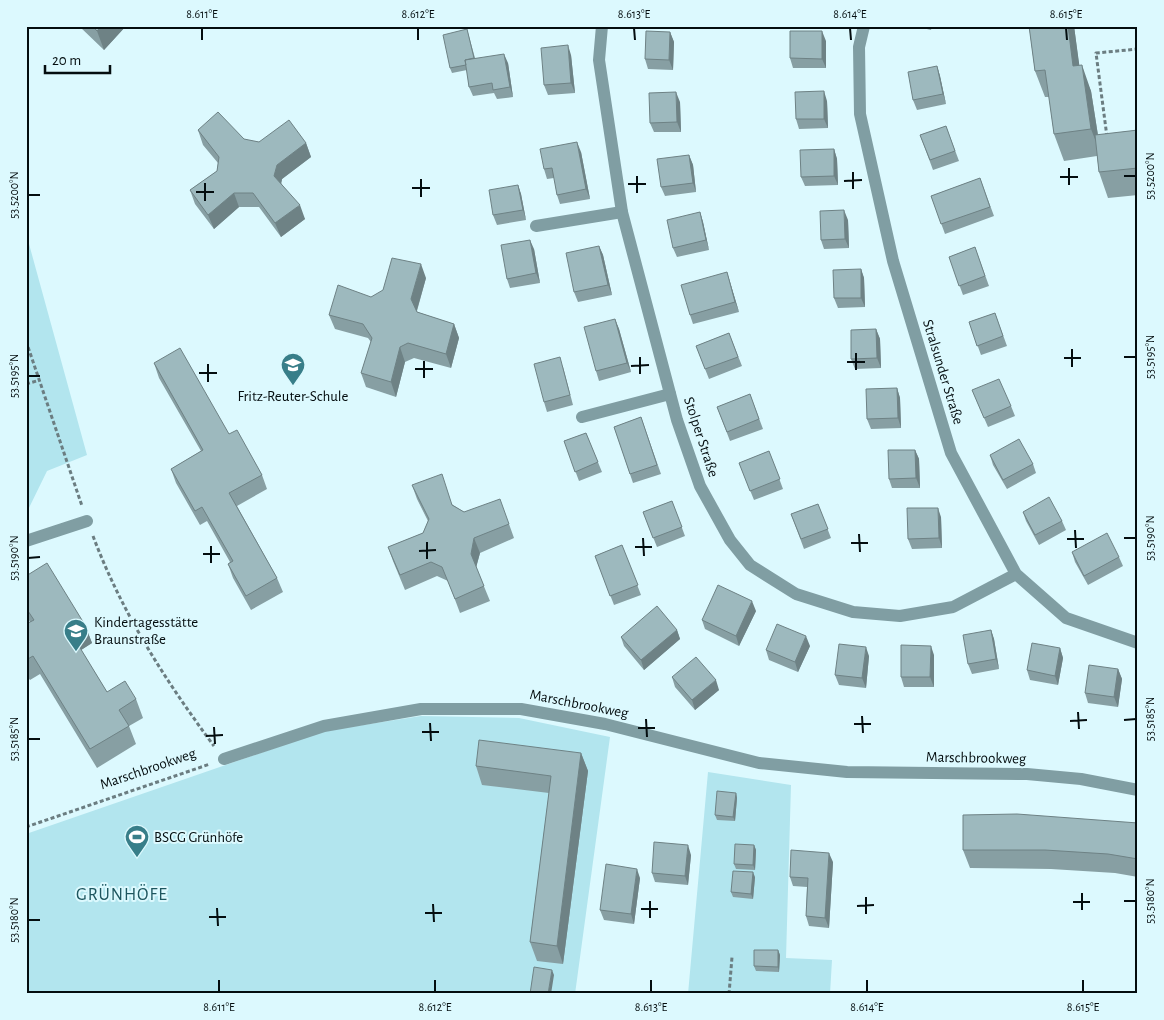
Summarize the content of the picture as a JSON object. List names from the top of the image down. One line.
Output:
{"streets":{"street":["Stralsunder Straße","Stolper Straße","Marschbrookweg"]},"crossings":[["Stralsunder Straße","Stolper Straße"]],"districts":["GRÜNHÖFE"],"places":{"school or university":["Fritz-Reuter-Schule","Kindertagesstätte Braunstraße"],"sports":["BSCG Grünhöfe"]},"scale_bar":"20 m","coordinates":["8.611°E","8.612°E","8.613°E","8.614°E","8.615°E","53.5200°N","53.5195°N","53.5190°N","53.5185°N","53.5180°N"]}
